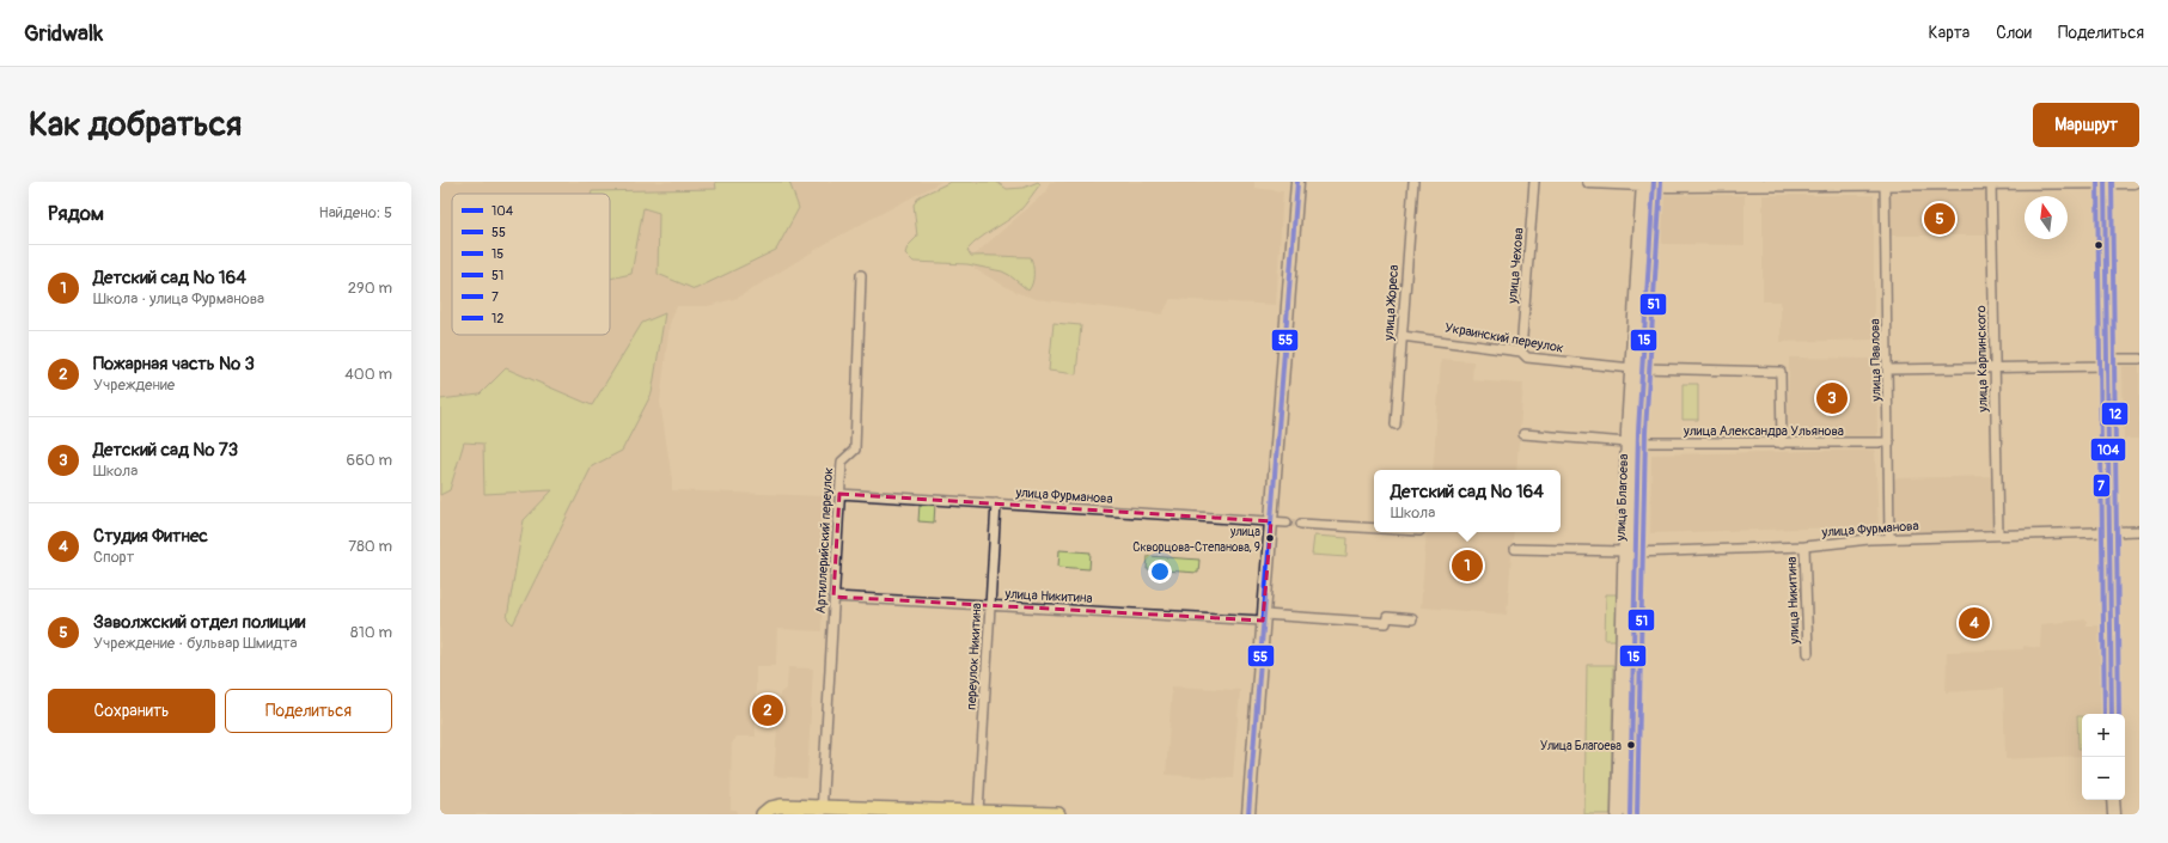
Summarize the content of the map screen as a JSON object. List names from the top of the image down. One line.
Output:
{"streets":{"street":["улица Чехова","улица Жореса","Украинский переулок","улица Карпинского","улица Павлова","улица Александра Ульянова","улица Фурманова","улица Благоева","Артиллерийский переулок","улица Никитина","переулок Никитина"]},"crossings":[["улица Чехова","Украинский переулок"],["улица Жореса","Украинский переулок"],["Украинский переулок","улица Александра Ульянова"],["Украинский переулок","улица Благоева"],["улица Карпинского","улица Фурманова"],["улица Павлова","улица Александра Ульянова"],["улица Павлова","улица Фурманова"],["улица Александра Ульянова","улица Благоева"],["улица Фурманова","улица Благоева"],["улица Фурманова","Артиллерийский переулок"],["улица Фурманова","улица Никитина"],["улица Фурманова","переулок Никитина"],["Артиллерийский переулок","улица Никитина"],["улица Никитина","переулок Никитина"]],"places":["улица Скворцова-Степанова, 9","Улица Благоева"],"lines":["transit line 104","transit line 55","transit line 15","transit line 51","transit line 7","transit line 12"],"legend":["104","55","15","51","7","12"],"north":"top","page":{"header":"Gridwalk","nav":["Карта","Слои","Поделиться"],"buttons":["Маршрут",["Сохранить","Поделиться"]],"title":"Как добраться","heading":["Рядом","Найдено: 5"],"pins":["5","3","1","4","2"],"list":[{"mark":"1","name":"Детский сад № 164","note":"Школа · улица Фурманова","value":"290 m"},{"mark":"2","name":"Пожарная часть № 3","note":"Учреждение","value":"400 m"},{"mark":"3","name":"Детский сад № 73","note":"Школа","value":"660 m"},{"mark":"4","name":"Студия Фитнес","note":"Спорт","value":"780 m"},{"mark":"5","name":"Заволжский отдел полиции","note":"Учреждение · бульвар Шмидта","value":"810 m"}],"popup":["Детский сад № 164","Школа"],"map_buttons":["+","−"]}}
